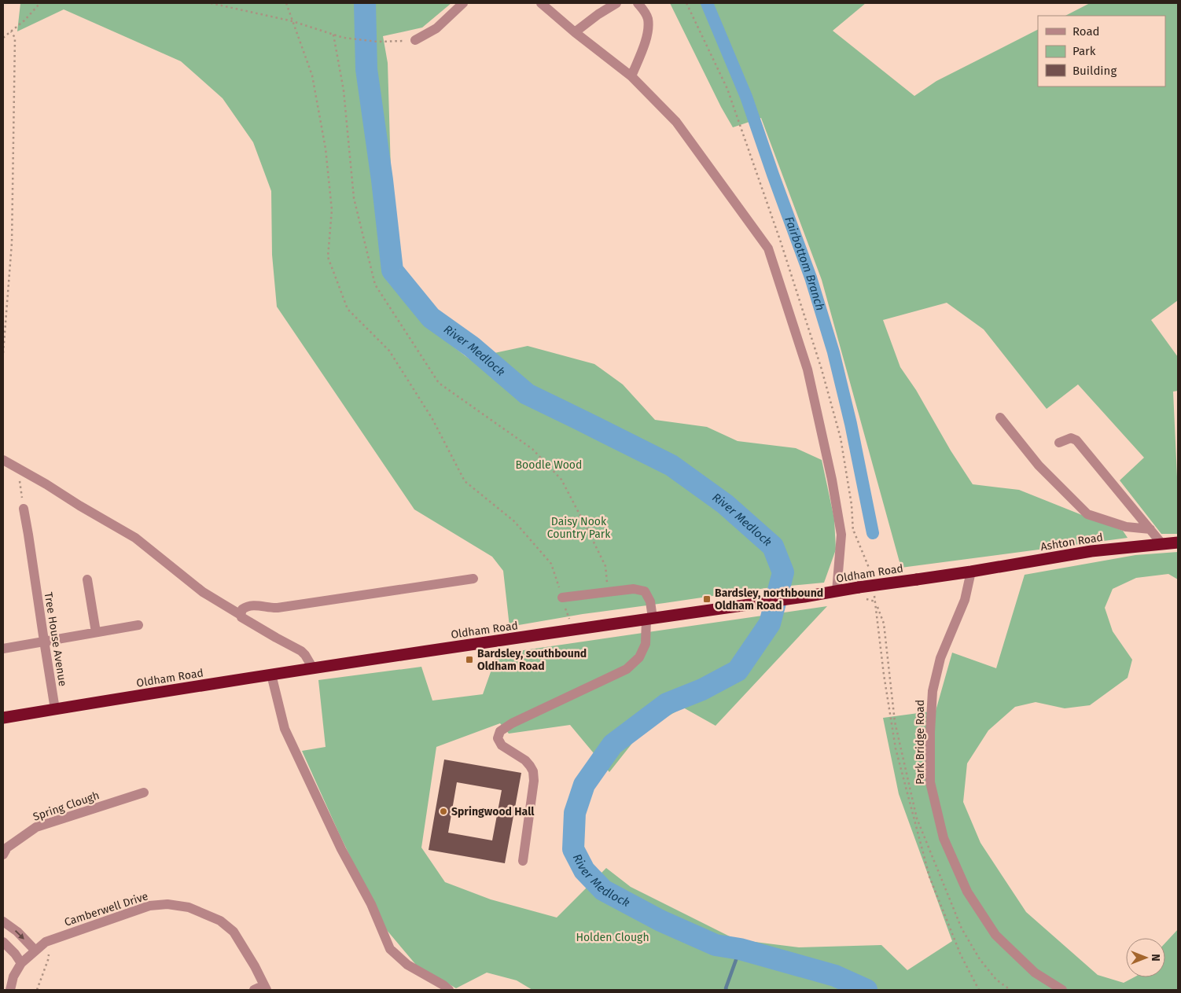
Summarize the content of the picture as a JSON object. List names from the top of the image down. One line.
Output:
{"streets":{"highway":["Ashton Road","Oldham Road"],"street":["Tree House Avenue","Park Bridge Road","Spring Clough","Camberwell Drive"]},"crossings":[["Ashton Road","Oldham Road"],["Ashton Road","Park Bridge Road"],["Oldham Road","Tree House Avenue"],["Oldham Road","Park Bridge Road"]],"water":["Fairbottom Branch","River Medlock"],"parks":["Boodle Wood","Daisy Nook Country Park","Holden Clough"],"places":{"transit":["Bardsley, northbound Oldham Road","Bardsley, southbound Oldham Road"],"other":["Springwood Hall"]},"legend":["Road","Park","Building"],"north":"right"}
